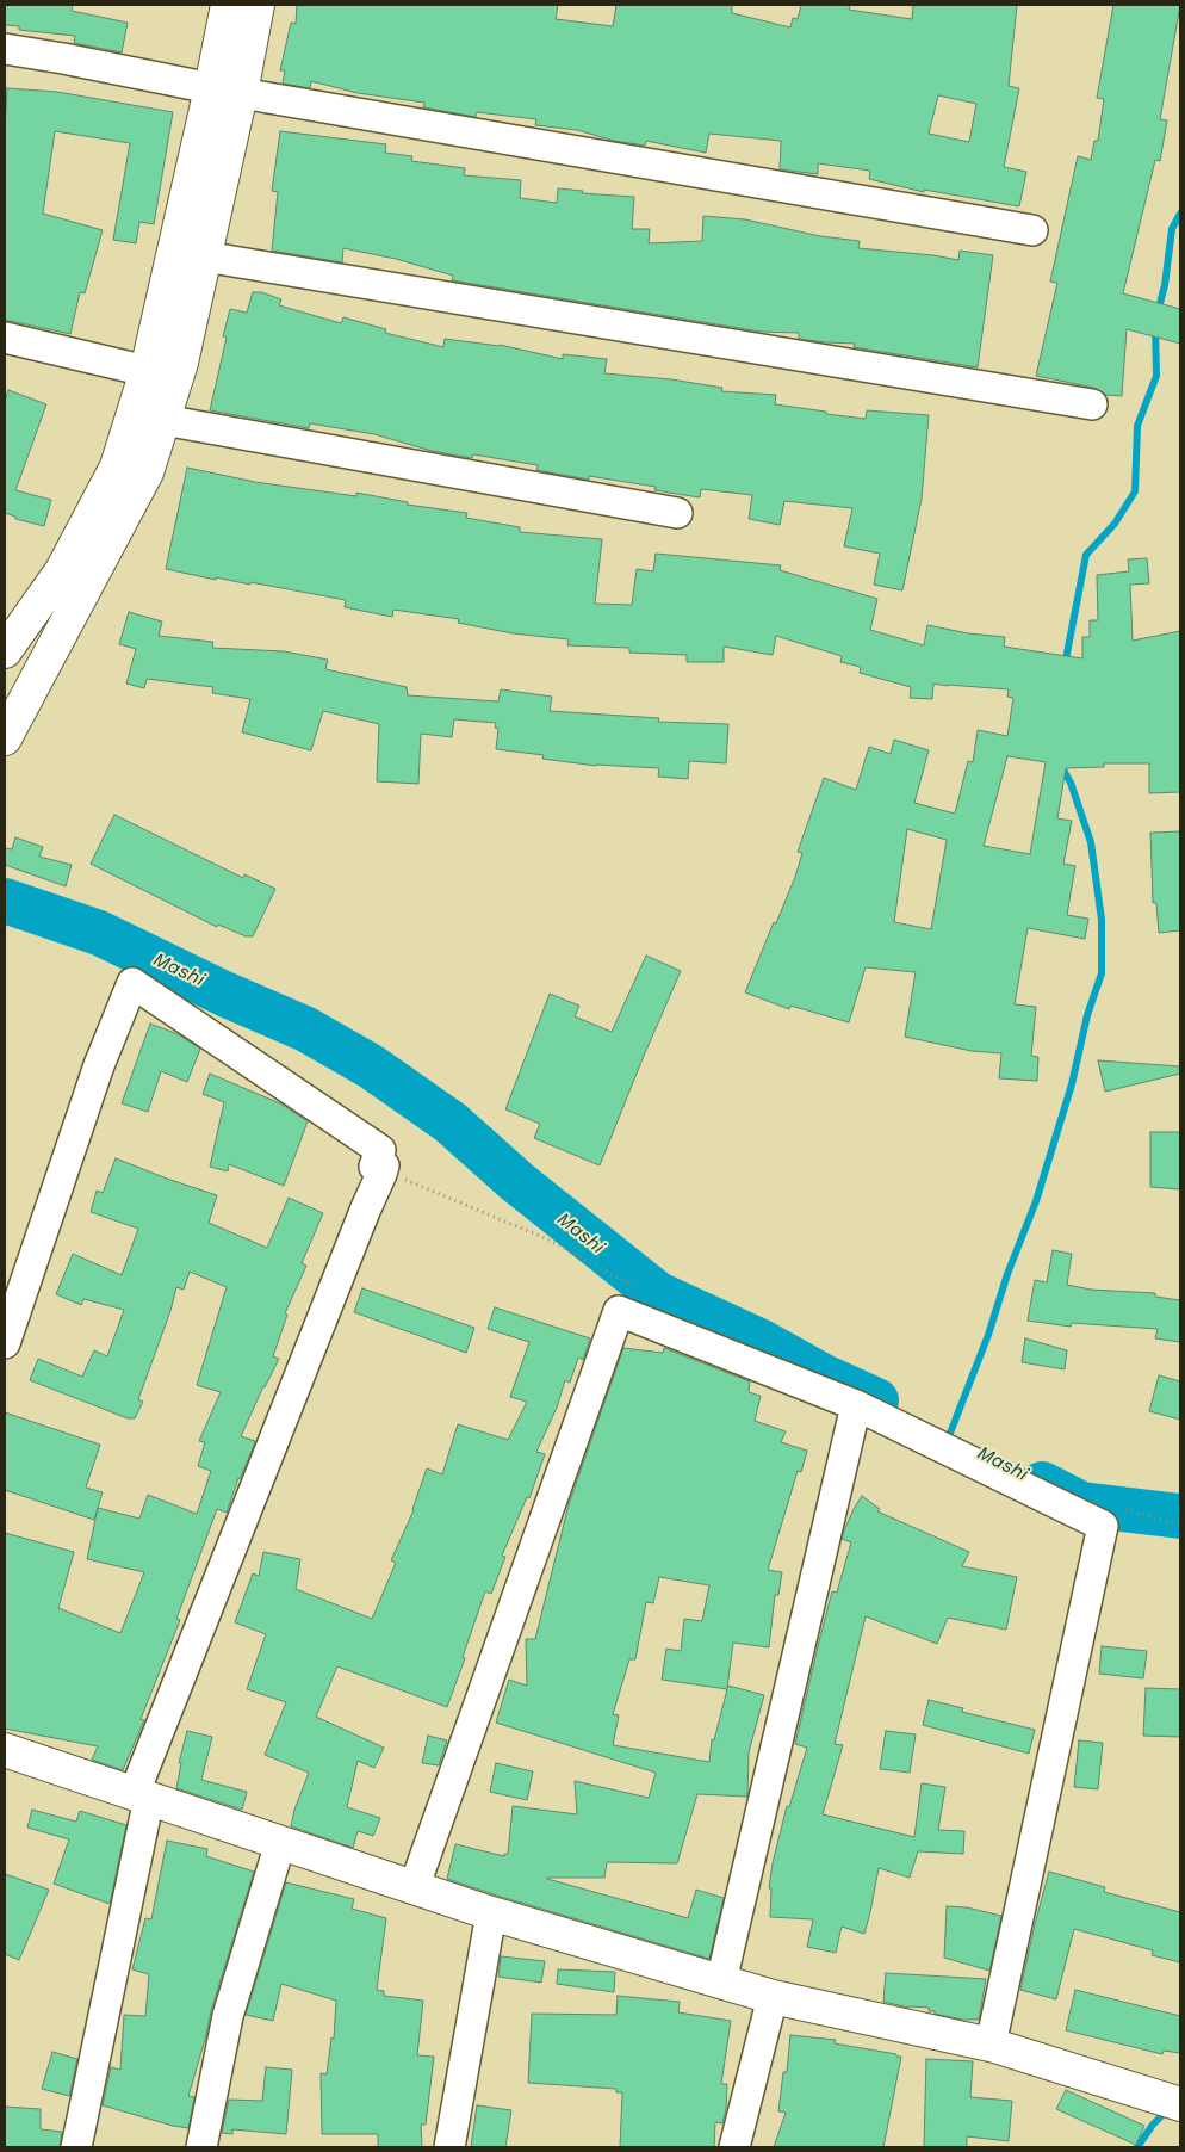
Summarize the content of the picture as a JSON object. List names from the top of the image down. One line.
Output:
{"water":["Mashi"]}
